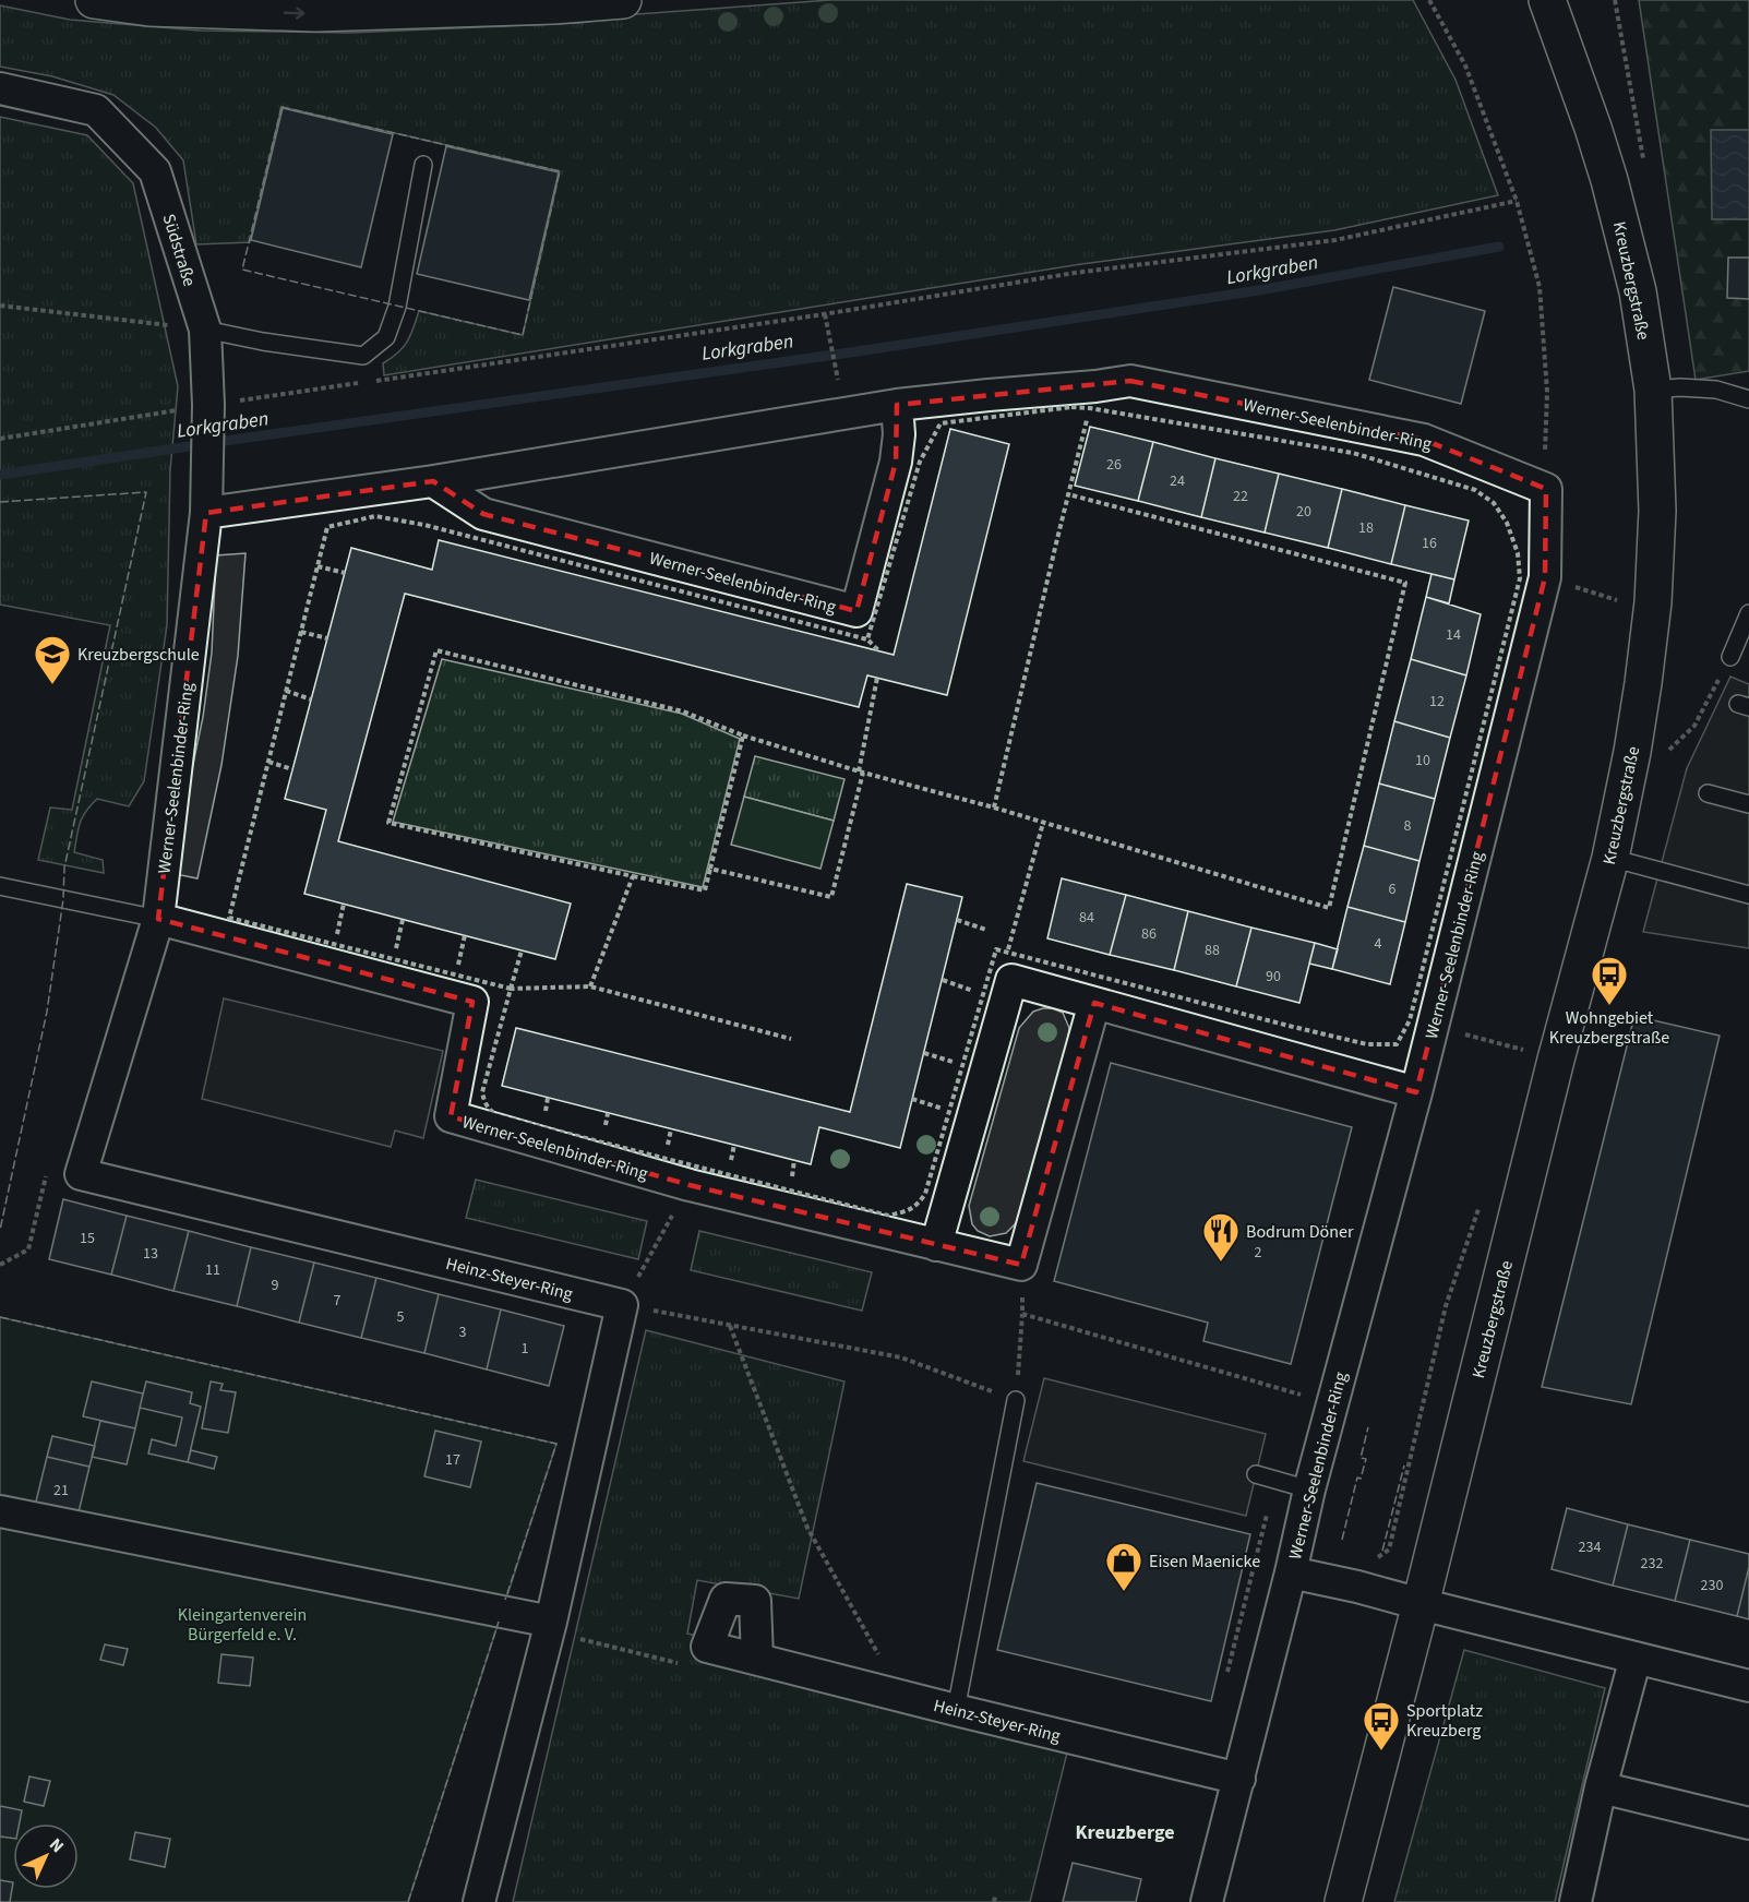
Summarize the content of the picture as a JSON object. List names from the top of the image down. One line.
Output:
{"streets":{"street":["Südstraße","Kreuzbergstraße","Werner-Seelenbinder-Ring","Heinz-Steyer-Ring"]},"crossings":[["Südstraße","Werner-Seelenbinder-Ring"],["Werner-Seelenbinder-Ring","Heinz-Steyer-Ring"]],"districts":["Kreuzberge"],"water":["Lorkgraben"],"parks":["Kleingartenverein Bürgerfeld e. V."],"places":{"school or university":["Kreuzbergschule"],"bus stop":["Wohngebiet Kreuzbergstraße","Sportplatz Kreuzberg"],"restaurant":["Bodrum Döner"],"shop":["Eisen Maenicke"]},"house_numbers":["26","24","22","20","18","16","14","12","10","8","6","84","86","4","88","90","15","2","13","11","9","7","5","3","1","17","21","234","232","230"],"north":"top right"}
